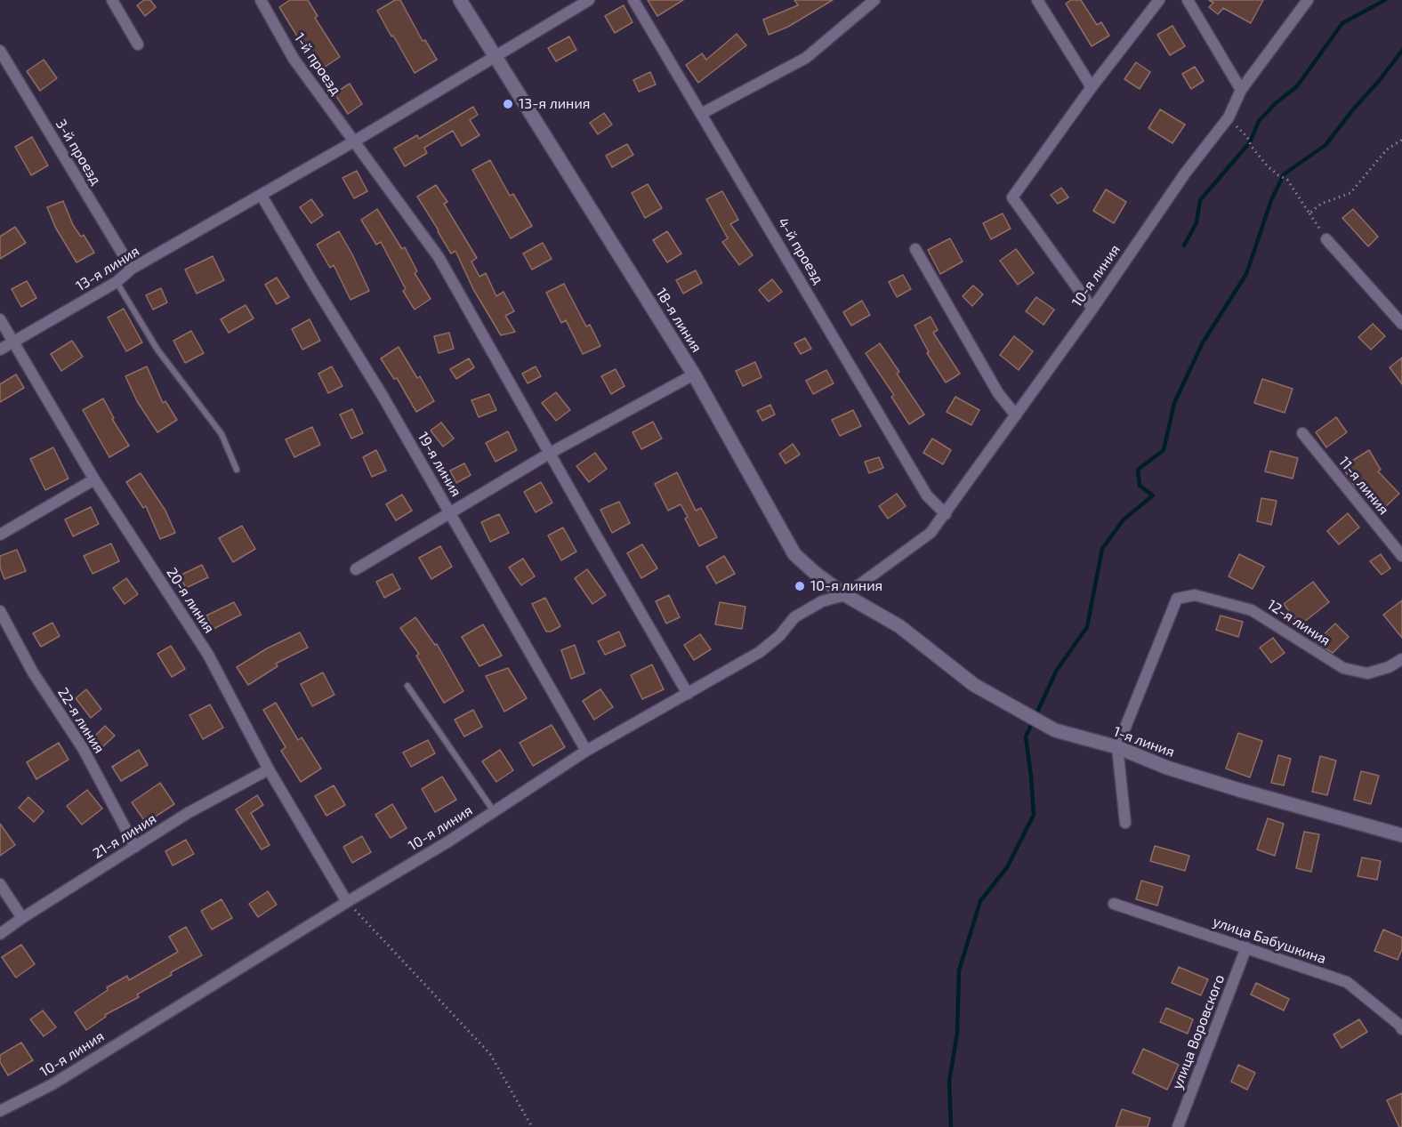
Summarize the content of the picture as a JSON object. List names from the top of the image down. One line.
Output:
{"streets":{"street":["1-й проезд","3-й проезд","4-й проезд","13-я линия","10-я линия","18-я линия","19-я линия","11-я линия","20-я линия","12-я линия","22-я линия","1-я линия","21-я линия","улица Бабушкина","улица Воровского"]},"crossings":[["1-й проезд","13-я линия"],["1-й проезд","10-я линия"],["3-й проезд","13-я линия"],["4-й проезд","10-я линия"],["13-я линия","18-я линия"],["13-я линия","19-я линия"],["13-я линия","20-я линия"],["10-я линия","18-я линия"],["10-я линия","19-я линия"],["10-я линия","20-я линия"],["18-я линия","1-я линия"],["20-я линия","21-я линия"],["12-я линия","1-я линия"],["22-я линия","21-я линия"],["улица Бабушкина","улица Воровского"]],"places":["13-я линия","10-я линия"]}
